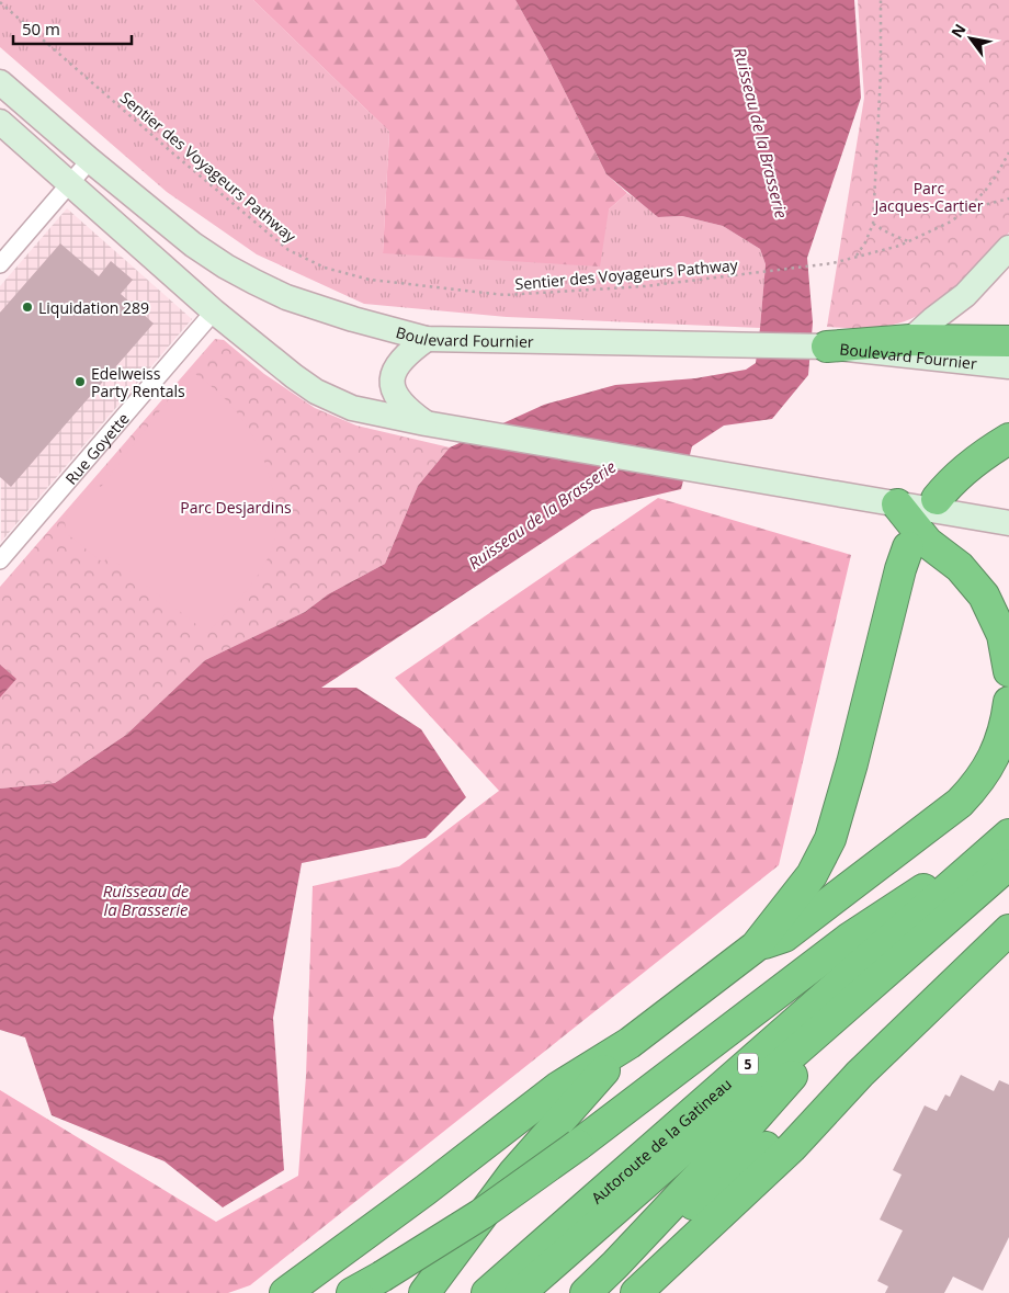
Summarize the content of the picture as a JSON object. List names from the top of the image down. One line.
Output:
{"streets":{"highway":["5","Autoroute de la Gatineau"],"main road":["Boulevard Fournier"],"street":["Rue Goyette"],"path":["Sentier des Voyageurs Pathway"]},"water":["Ruisseau de la Brasserie"],"parks":["Parc Jacques-Cartier","Parc Desjardins"],"places":["Liquidation 289","Edelweiss Party Rentals"],"scale_bar":"50 m","north":"top left"}
